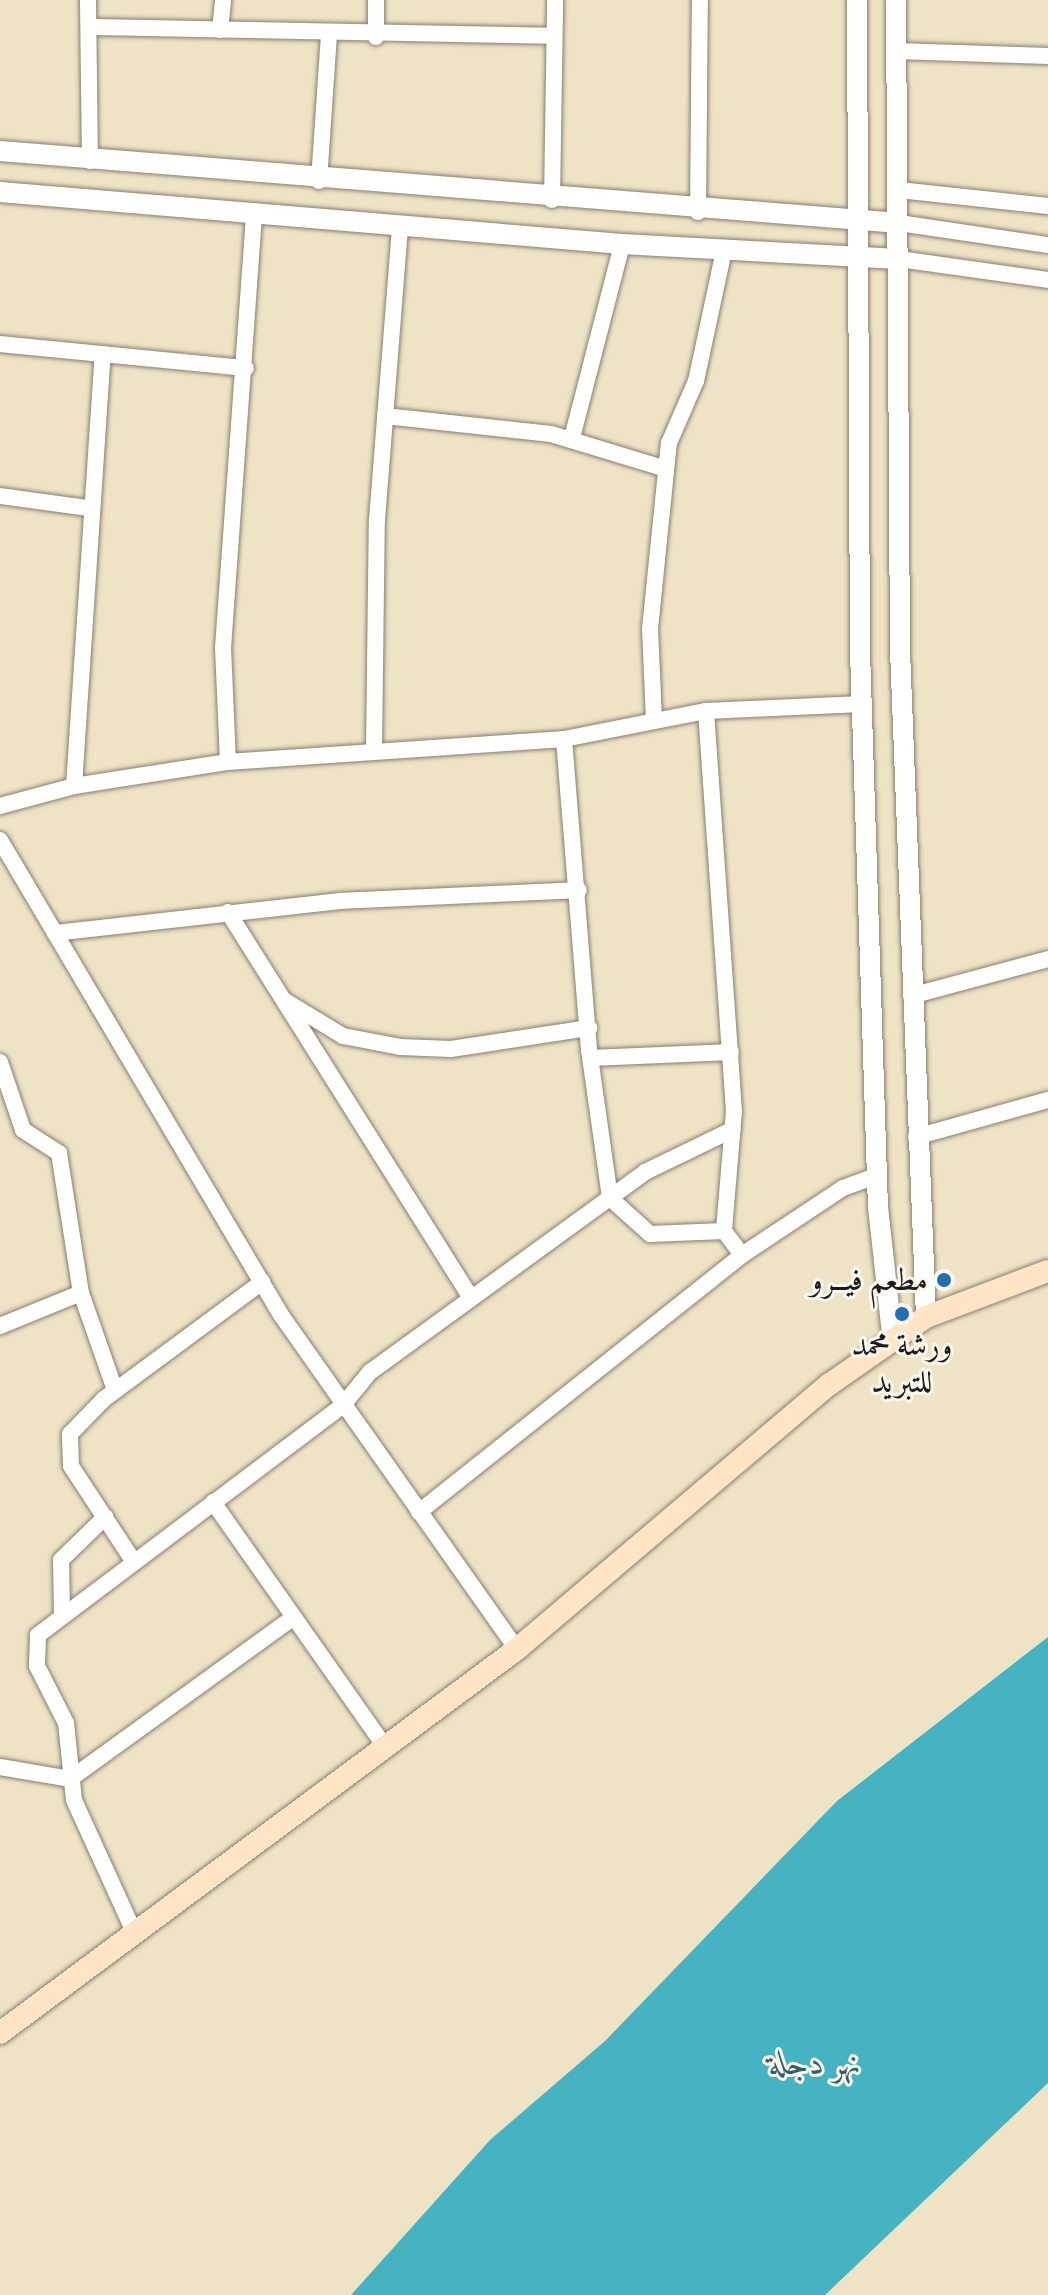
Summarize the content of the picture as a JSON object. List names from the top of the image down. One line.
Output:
{"water":["نهر دجلة"],"places":["مطعم فيــرو","ورشة محمد للتبريد"]}
